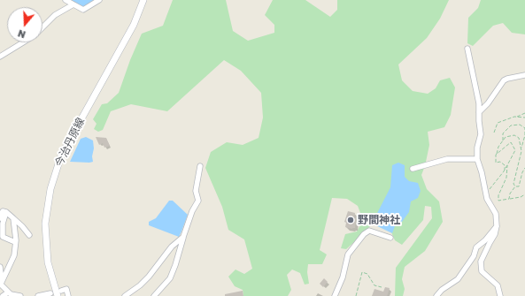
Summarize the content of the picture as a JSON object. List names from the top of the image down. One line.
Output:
{"streets":{"main road":["今治丹原線"]},"places":["野間神社"],"north":"bottom"}
